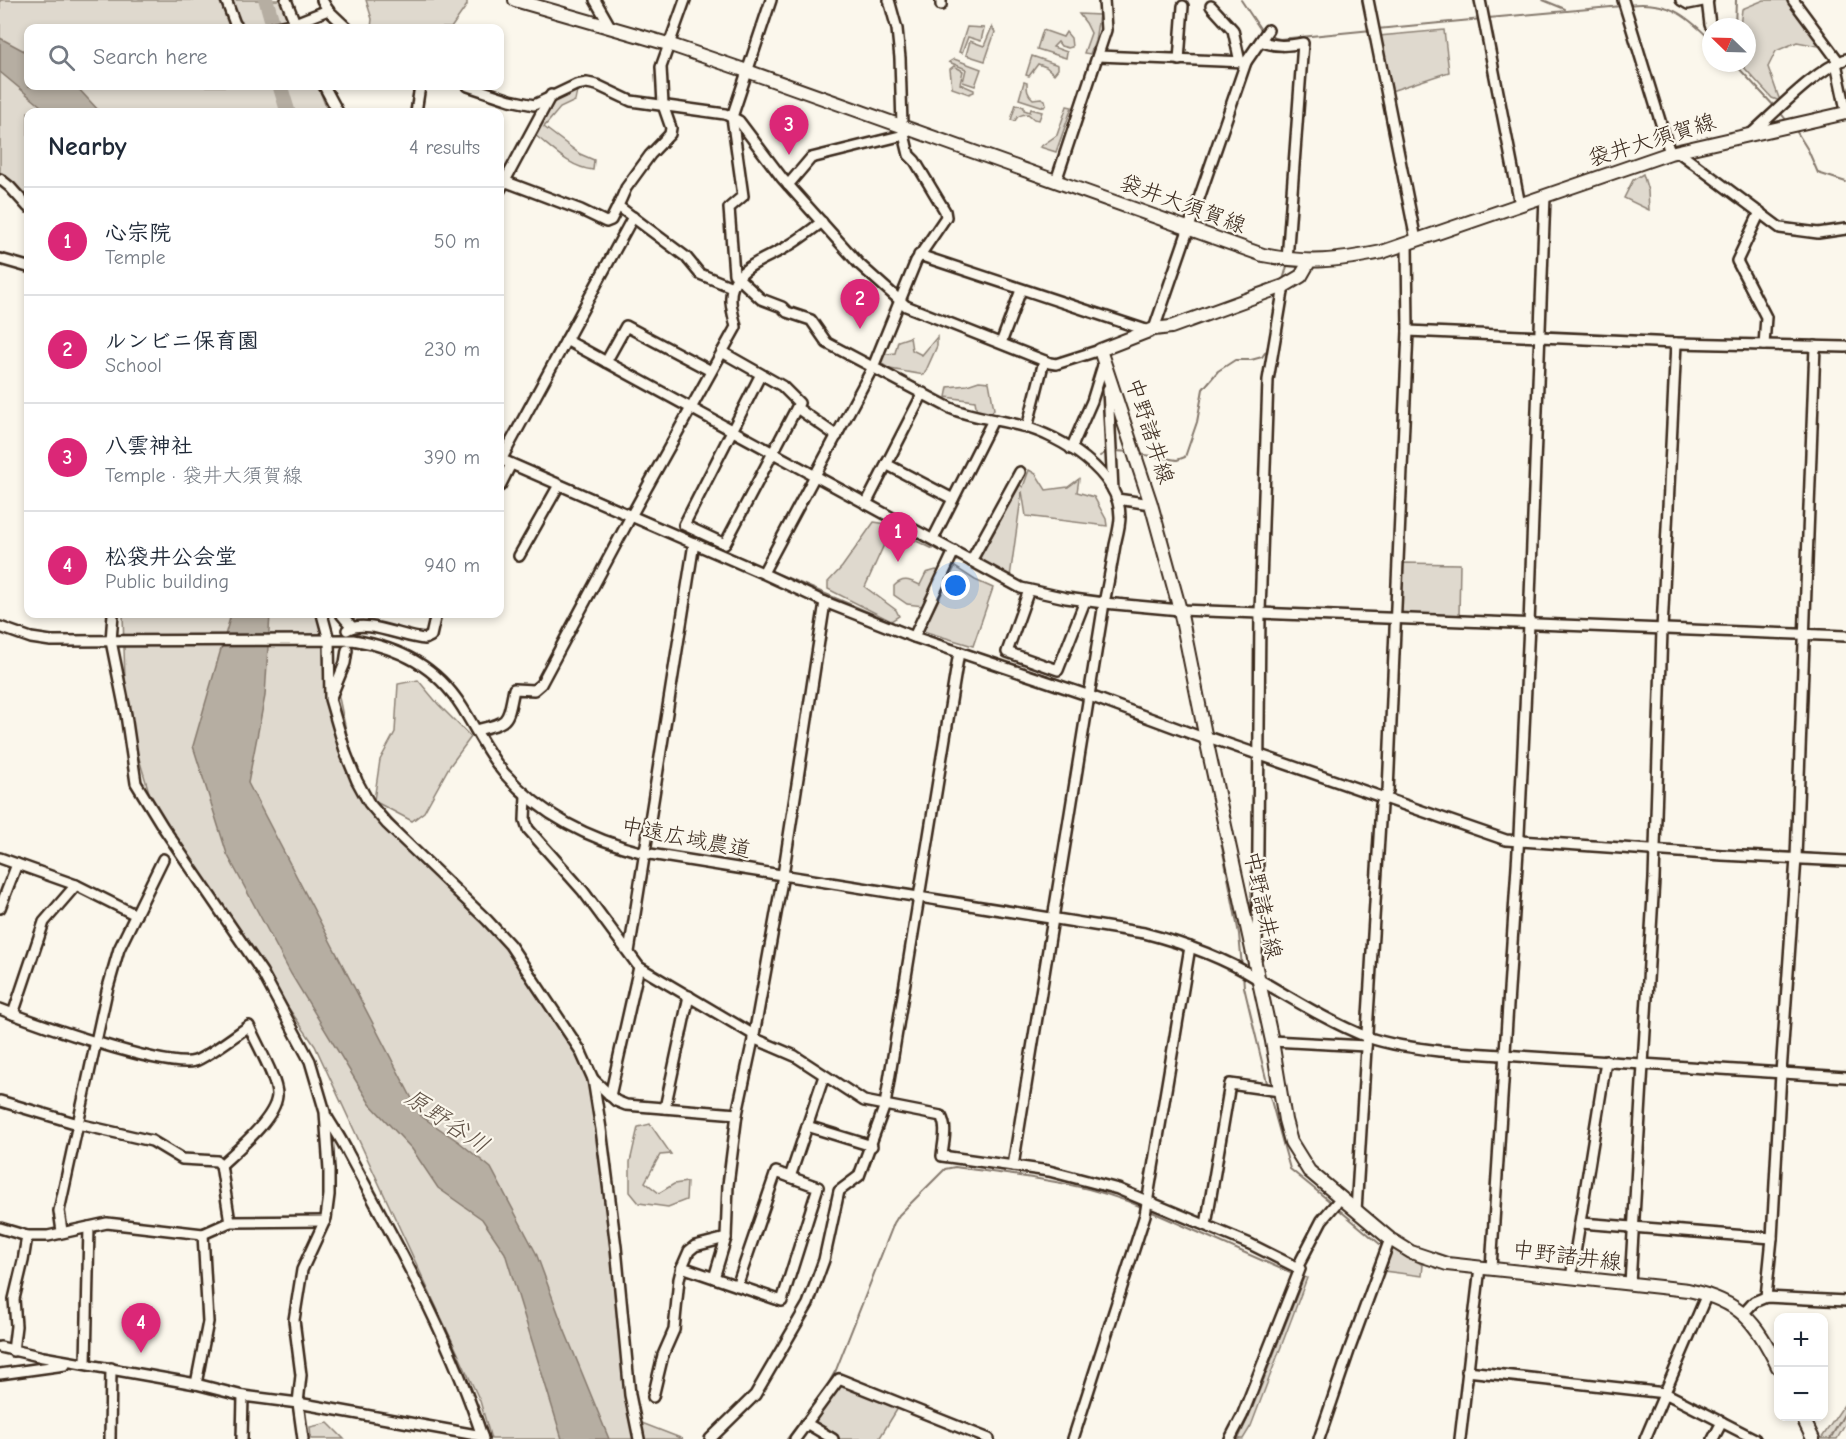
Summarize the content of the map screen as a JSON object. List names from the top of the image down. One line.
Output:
{"streets":{"main road":["袋井大須賀線","中野諸井線"],"street":["中遠広域農道"]},"crossings":[["中野諸井線","中遠広域農道"]],"water":["原野谷川"],"north":"top left","page":{"search":"Search here","pins":["3","2","1","4"],"heading":["Nearby","4 results"],"list":[{"mark":"1","name":"心宗院","note":"Temple","value":"50 m"},{"mark":"2","name":"ルンビニ保育園","note":"School","value":"230 m"},{"mark":"3","name":"八雲神社","note":"Temple · 袋井大須賀線","value":"390 m"},{"mark":"4","name":"松袋井公会堂","note":"Public building","value":"940 m"}],"map_buttons":["+","−"]}}
